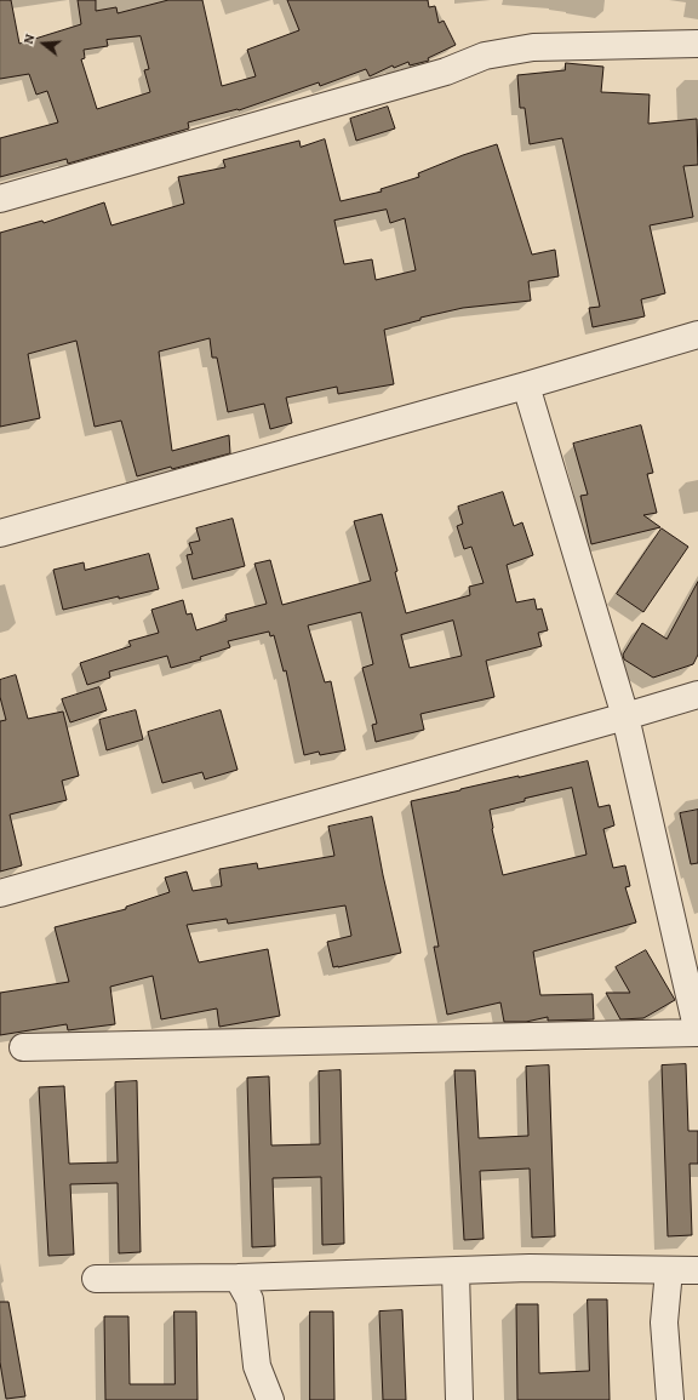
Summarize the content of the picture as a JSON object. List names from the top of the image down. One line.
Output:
{"north":"left"}
